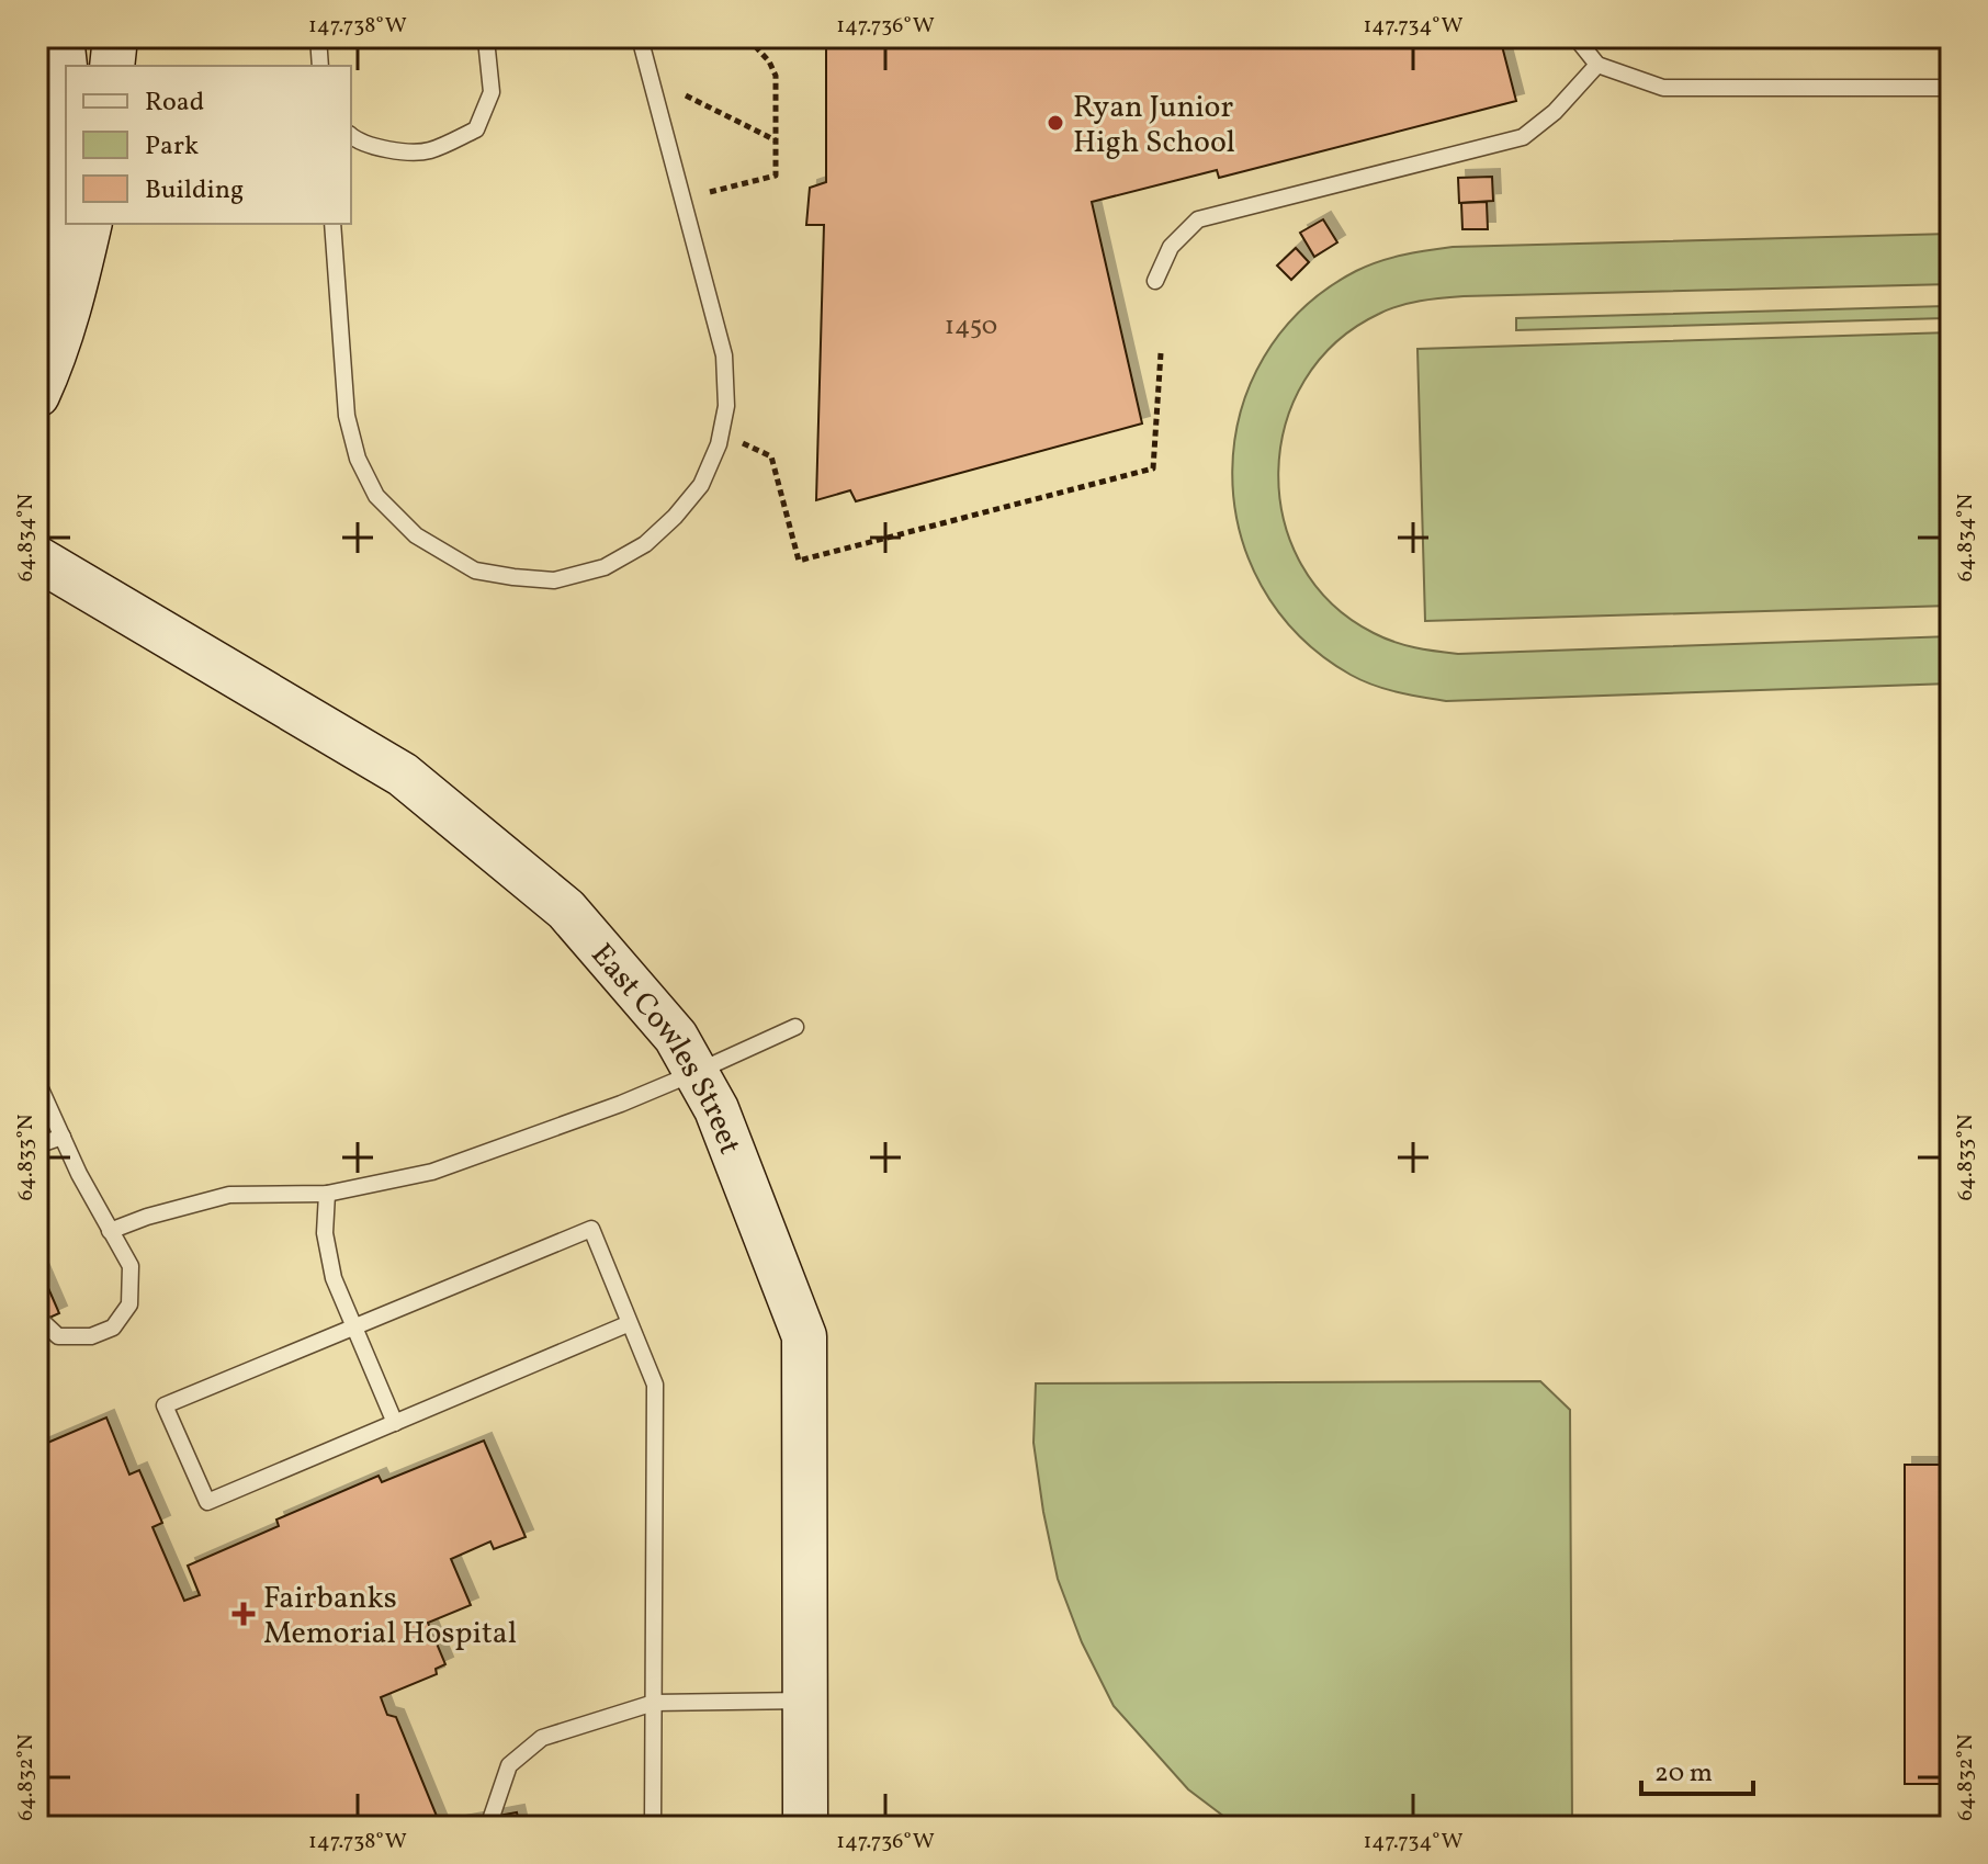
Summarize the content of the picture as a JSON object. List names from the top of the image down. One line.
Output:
{"streets":{"street":["East Cowles Street"]},"places":{"other":["Ryan Junior High School"],"health":["Fairbanks Memorial Hospital"]},"house_numbers":["1450"],"legend":["Road","Park","Building"],"scale_bar":"20 m","coordinates":["147.738°W","147.736°W","147.734°W","64.834°N","64.833°N","64.832°N"]}
